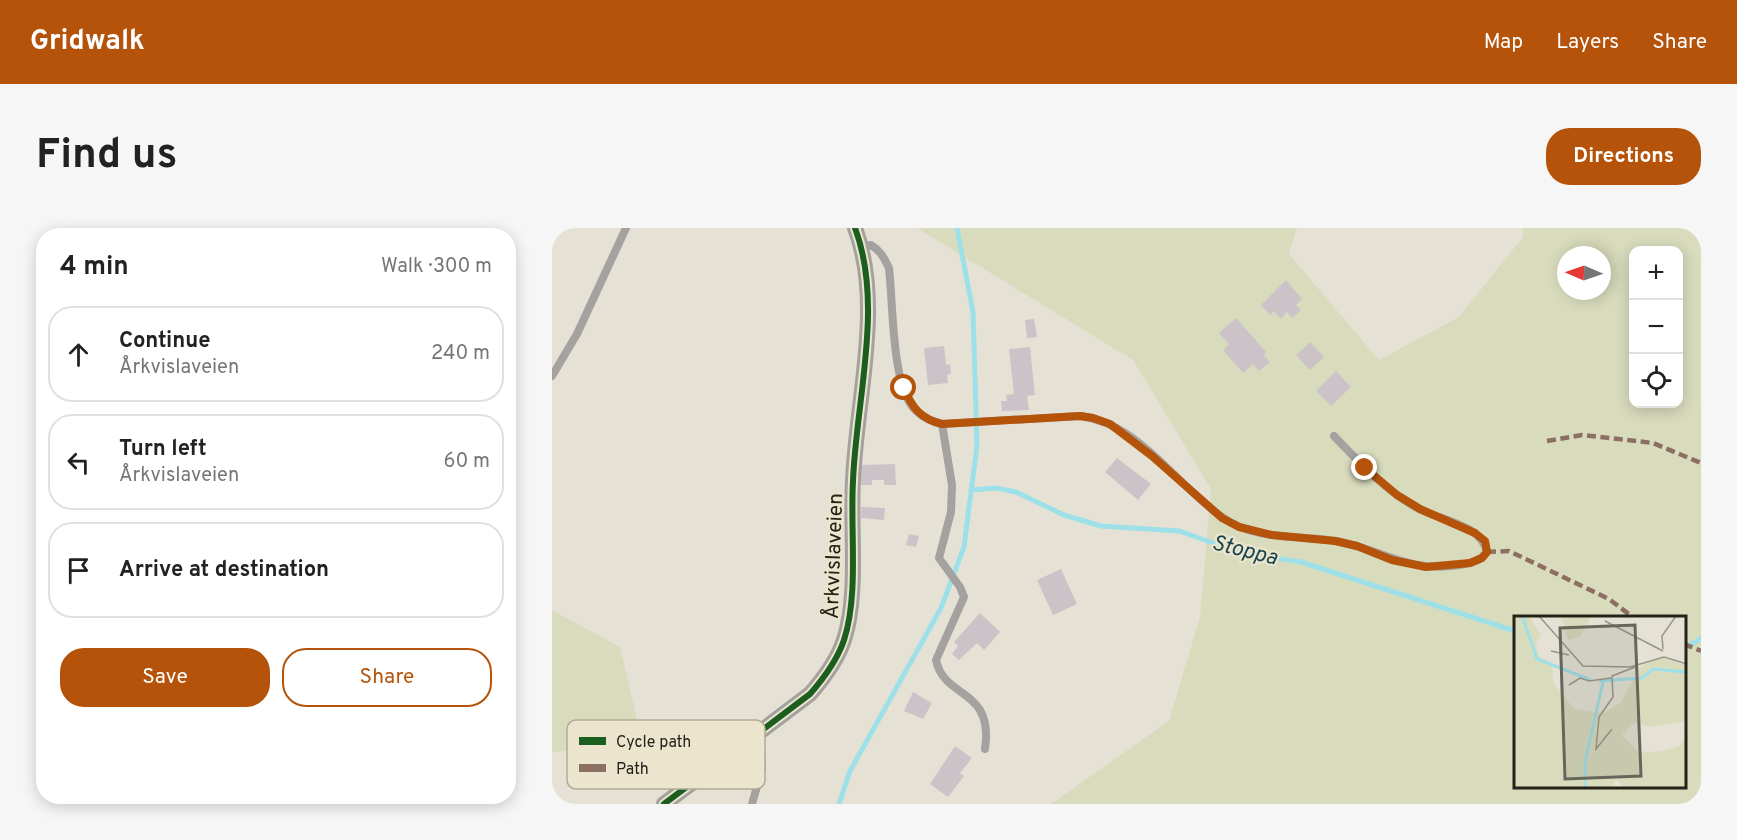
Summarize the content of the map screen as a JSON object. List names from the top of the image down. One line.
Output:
{"streets":{"street":["Årkvislaveien"]},"water":["Stoppa"],"legend":["Cycle path","Path"],"north":"left","page":{"header":"Gridwalk","nav":["Map","Layers","Share"],"buttons":["Directions",["Save","Share"]],"title":"Find us","heading":["4 min","Walk · 300 m"],"map_buttons":["+","−"],"list":[["Continue","Årkvislaveien","240 m"],["Turn left","Årkvislaveien","60 m"],"Arrive at destination"]}}
